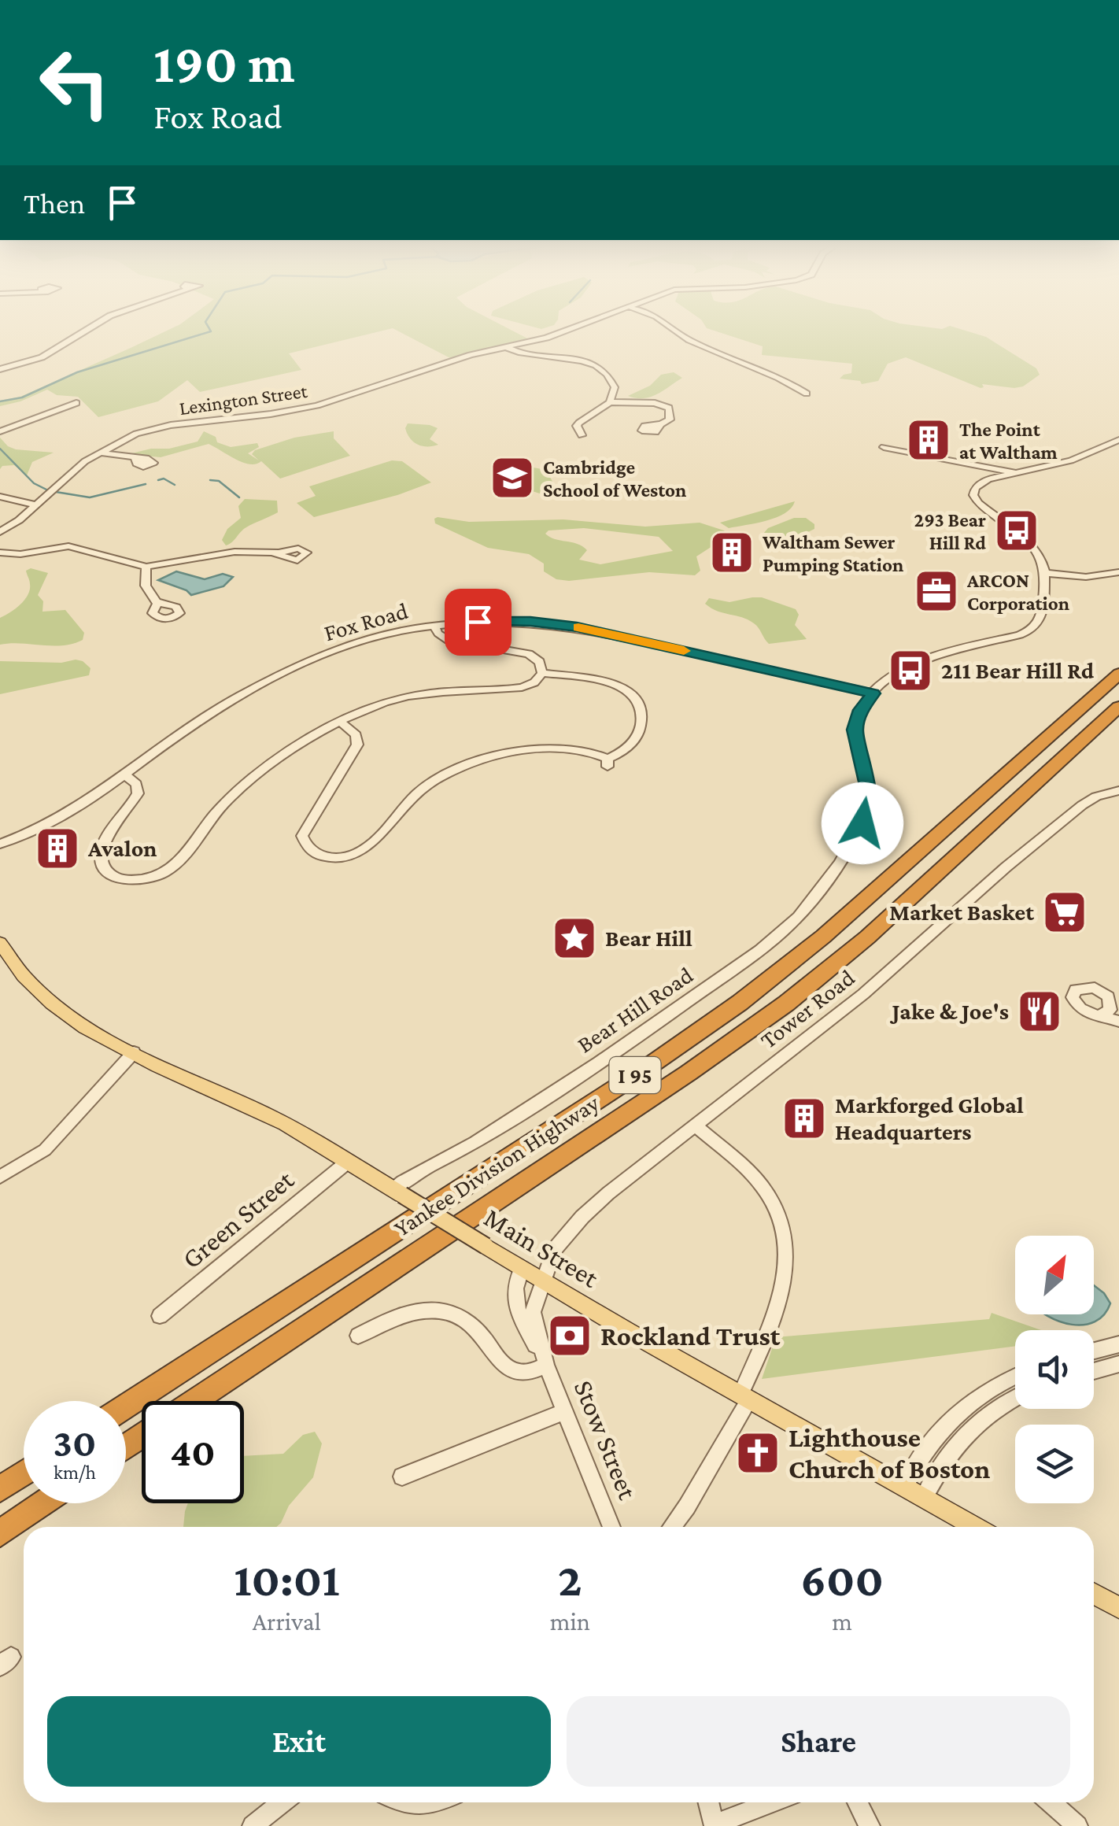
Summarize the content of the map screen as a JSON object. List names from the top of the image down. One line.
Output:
{"streets":{"highway":["I 95","Yankee Division Highway"],"main road":["Main Street"],"street":["Lexington Street","Fox Road","Tower Road","Bear Hill Road","Green Street","Stow Street"]},"crossings":[["Fox Road","Bear Hill Road"],["Tower Road","Main Street"],["Tower Road","Stow Street"],["Bear Hill Road","Main Street"],["Green Street","Main Street"],["Main Street","Stow Street"]],"places":{"building":["The Point at Waltham","Waltham Sewer Pumping Station","Avalon","Markforged Global Headquarters"],"school or university":["Cambridge School of Weston"],"bus stop":["293 Bear Hill Rd","211 Bear Hill Rd"],"office":["ARCON Corporation"],"supermarket":["Market Basket"],"place":["Bear Hill"],"restaurant":["Jake & Joe's"],"bank":["Rockland Trust"],"church":["Lighthouse Church of Boston"]},"north":"top right","page":{"turn":["190 m","Fox Road"],"then":"Then","speed":"30 km/h","limit":"40","eta":["10:01","Arrival","2","min","600","m"],"buttons":["Exit","Share"]}}
